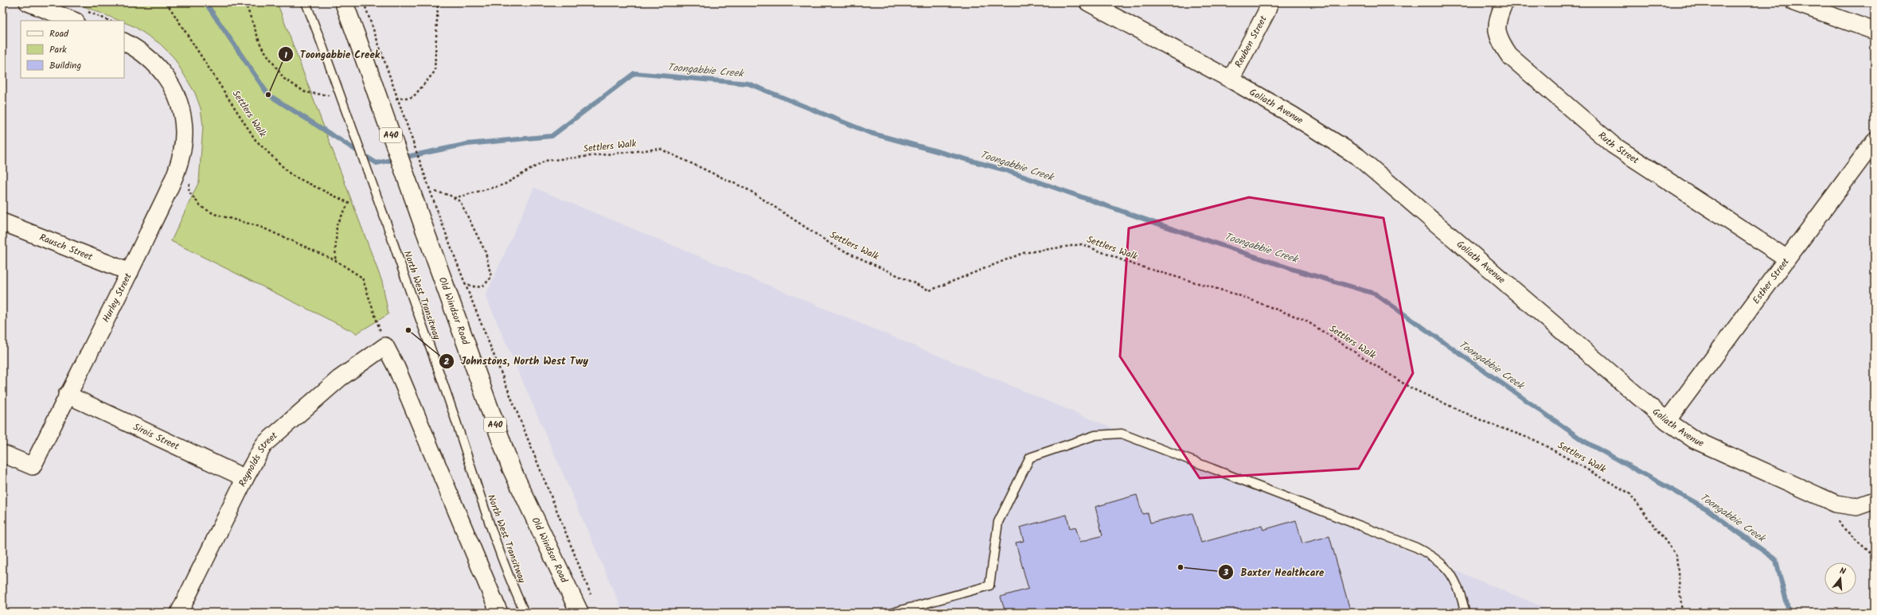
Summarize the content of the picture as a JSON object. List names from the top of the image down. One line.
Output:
{"streets":{"highway":["A40","Old Windsor Road"],"street":["Reuben Street","Goliath Avenue","Ruth Street","Rausch Street","Esther Street","Hurley Street","Sirois Street","Reynolds Street"],"lane":["North West Transitway"],"path":["Settlers Walk"]},"crossings":[["Reuben Street","Goliath Avenue"],["Goliath Avenue","Esther Street"],["Ruth Street","Esther Street"],["Rausch Street","Hurley Street"],["Hurley Street","Sirois Street"],["Sirois Street","Reynolds Street"]],"water":["Toongabbie Creek"],"places":["Toongabbie Creek","Johnstons, North West Twy","Baxter Healthcare"],"legend":["Road","Park","Building"],"north":"top"}
